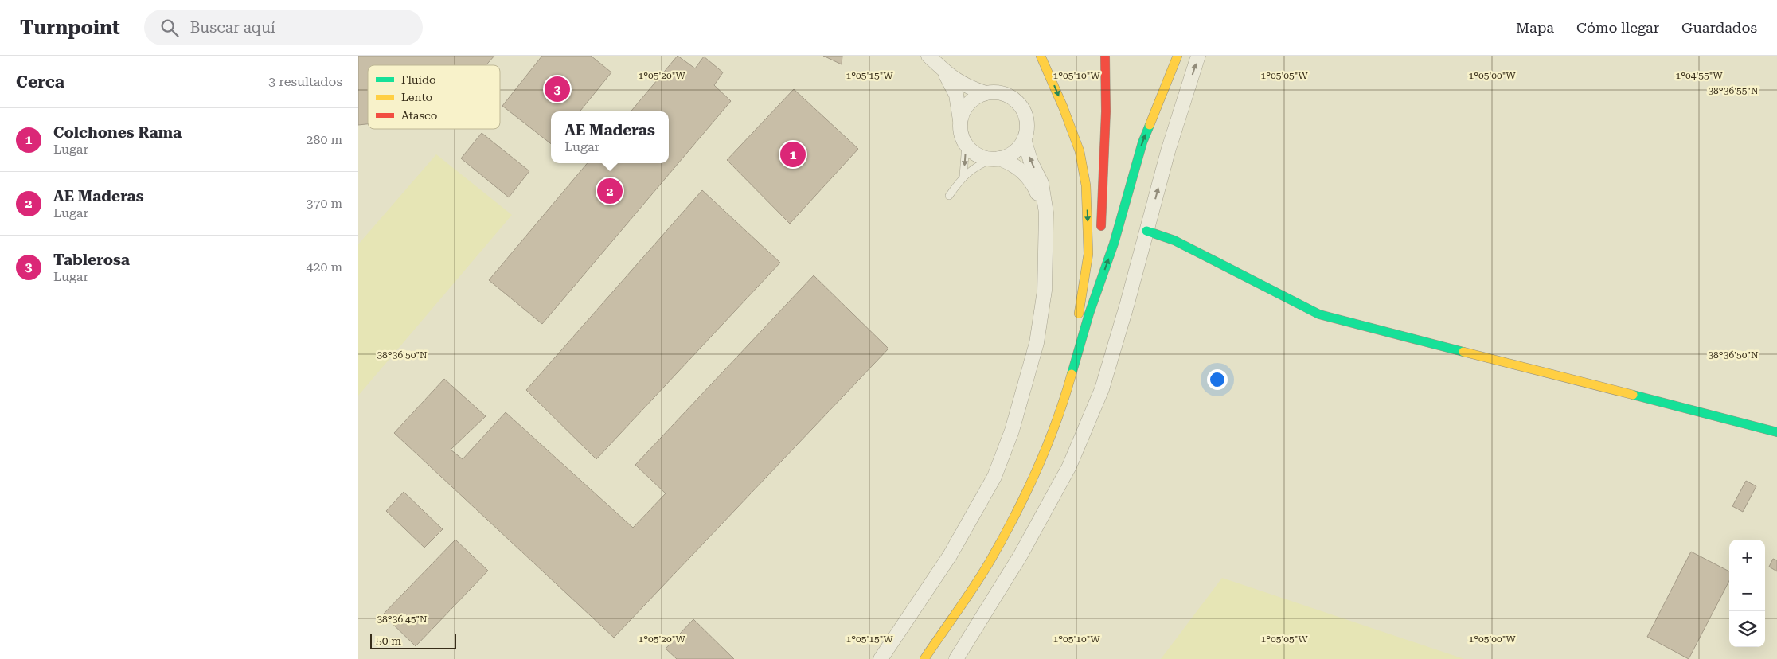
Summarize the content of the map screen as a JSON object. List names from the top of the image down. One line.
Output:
{"legend":["Fluido","Lento","Atasco"],"scale_bar":"50 m","page":{"header":"Turnpoint","search":"Buscar aquí","nav":["Mapa","Cómo llegar","Guardados"],"heading":["Cerca","3 resultados"],"pins":["3","1","2"],"list":[{"mark":"1","name":"Colchones Rama","note":"Lugar","value":"280 m"},{"mark":"2","name":"AE Maderas","note":"Lugar","value":"370 m"},{"mark":"3","name":"Tablerosa","note":"Lugar","value":"420 m"}],"popup":["AE Maderas","Lugar"],"map_buttons":["+","−"],"scale":"50 m"},"coordinates":["1°05'20\"W","1°05'15\"W","1°05'10\"W","1°05'05\"W","1°05'00\"W","1°04'55\"W","38°36'55\"N","38°36'50\"N","38°36'45\"N"]}
